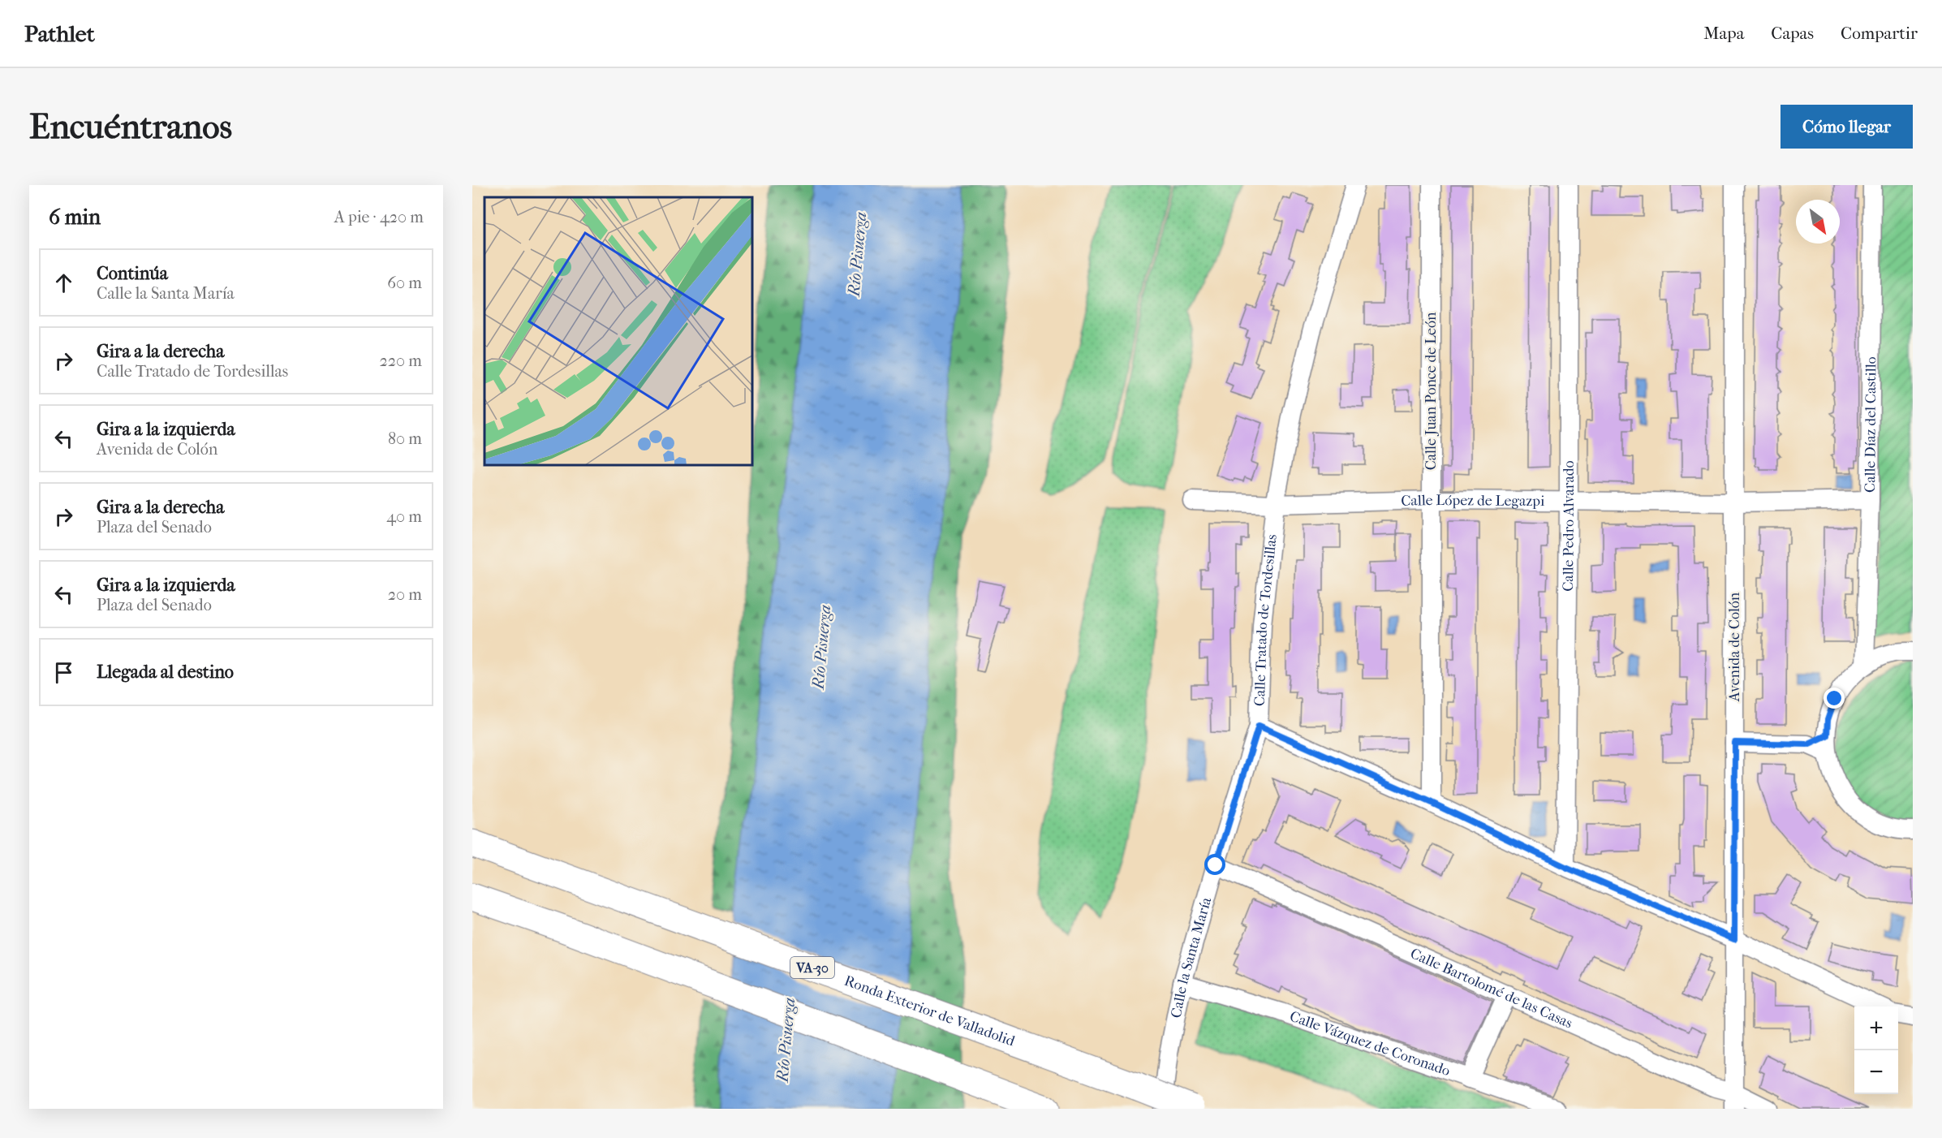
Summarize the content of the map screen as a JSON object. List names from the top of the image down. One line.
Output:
{"streets":{"highway":["VA-30","Ronda Exterior de Valladolid"],"street":["Calle Juan Ponce de León","Calle Díaz del Castillo","Calle López de Legazpi","Calle Pedro Alvarado","Calle Tratado de Tordesillas","Avenida de Colón","Calle la Santa María","Calle Bartolomé de las Casas","Calle Vázquez de Coronado"]},"crossings":[["Calle Juan Ponce de León","Calle López de Legazpi"],["Calle Juan Ponce de León","Calle Tratado de Tordesillas"],["Calle Díaz del Castillo","Calle López de Legazpi"],["Calle López de Legazpi","Calle Pedro Alvarado"],["Calle López de Legazpi","Calle Tratado de Tordesillas"],["Calle López de Legazpi","Avenida de Colón"],["Calle Pedro Alvarado","Calle Tratado de Tordesillas"],["Calle Tratado de Tordesillas","Avenida de Colón"],["Calle Tratado de Tordesillas","Calle la Santa María"],["Avenida de Colón","Calle Bartolomé de las Casas"],["Calle la Santa María","Calle Bartolomé de las Casas"],["Calle la Santa María","Calle Vázquez de Coronado"]],"water":["Río Pisuerga"],"north":"bottom right","page":{"header":"Pathlet","nav":["Mapa","Capas","Compartir"],"buttons":"Cómo llegar","title":"Encuéntranos","heading":["6 min","A pie · 420 m"],"list":[["Continúa","Calle la Santa María","60 m"],["Gira a la derecha","Calle Tratado de Tordesillas","220 m"],["Gira a la izquierda","Avenida de Colón","80 m"],["Gira a la derecha","Plaza del Senado","40 m"],["Gira a la izquierda","Plaza del Senado","20 m"],"Llegada al destino"],"map_buttons":["+","−"]}}
